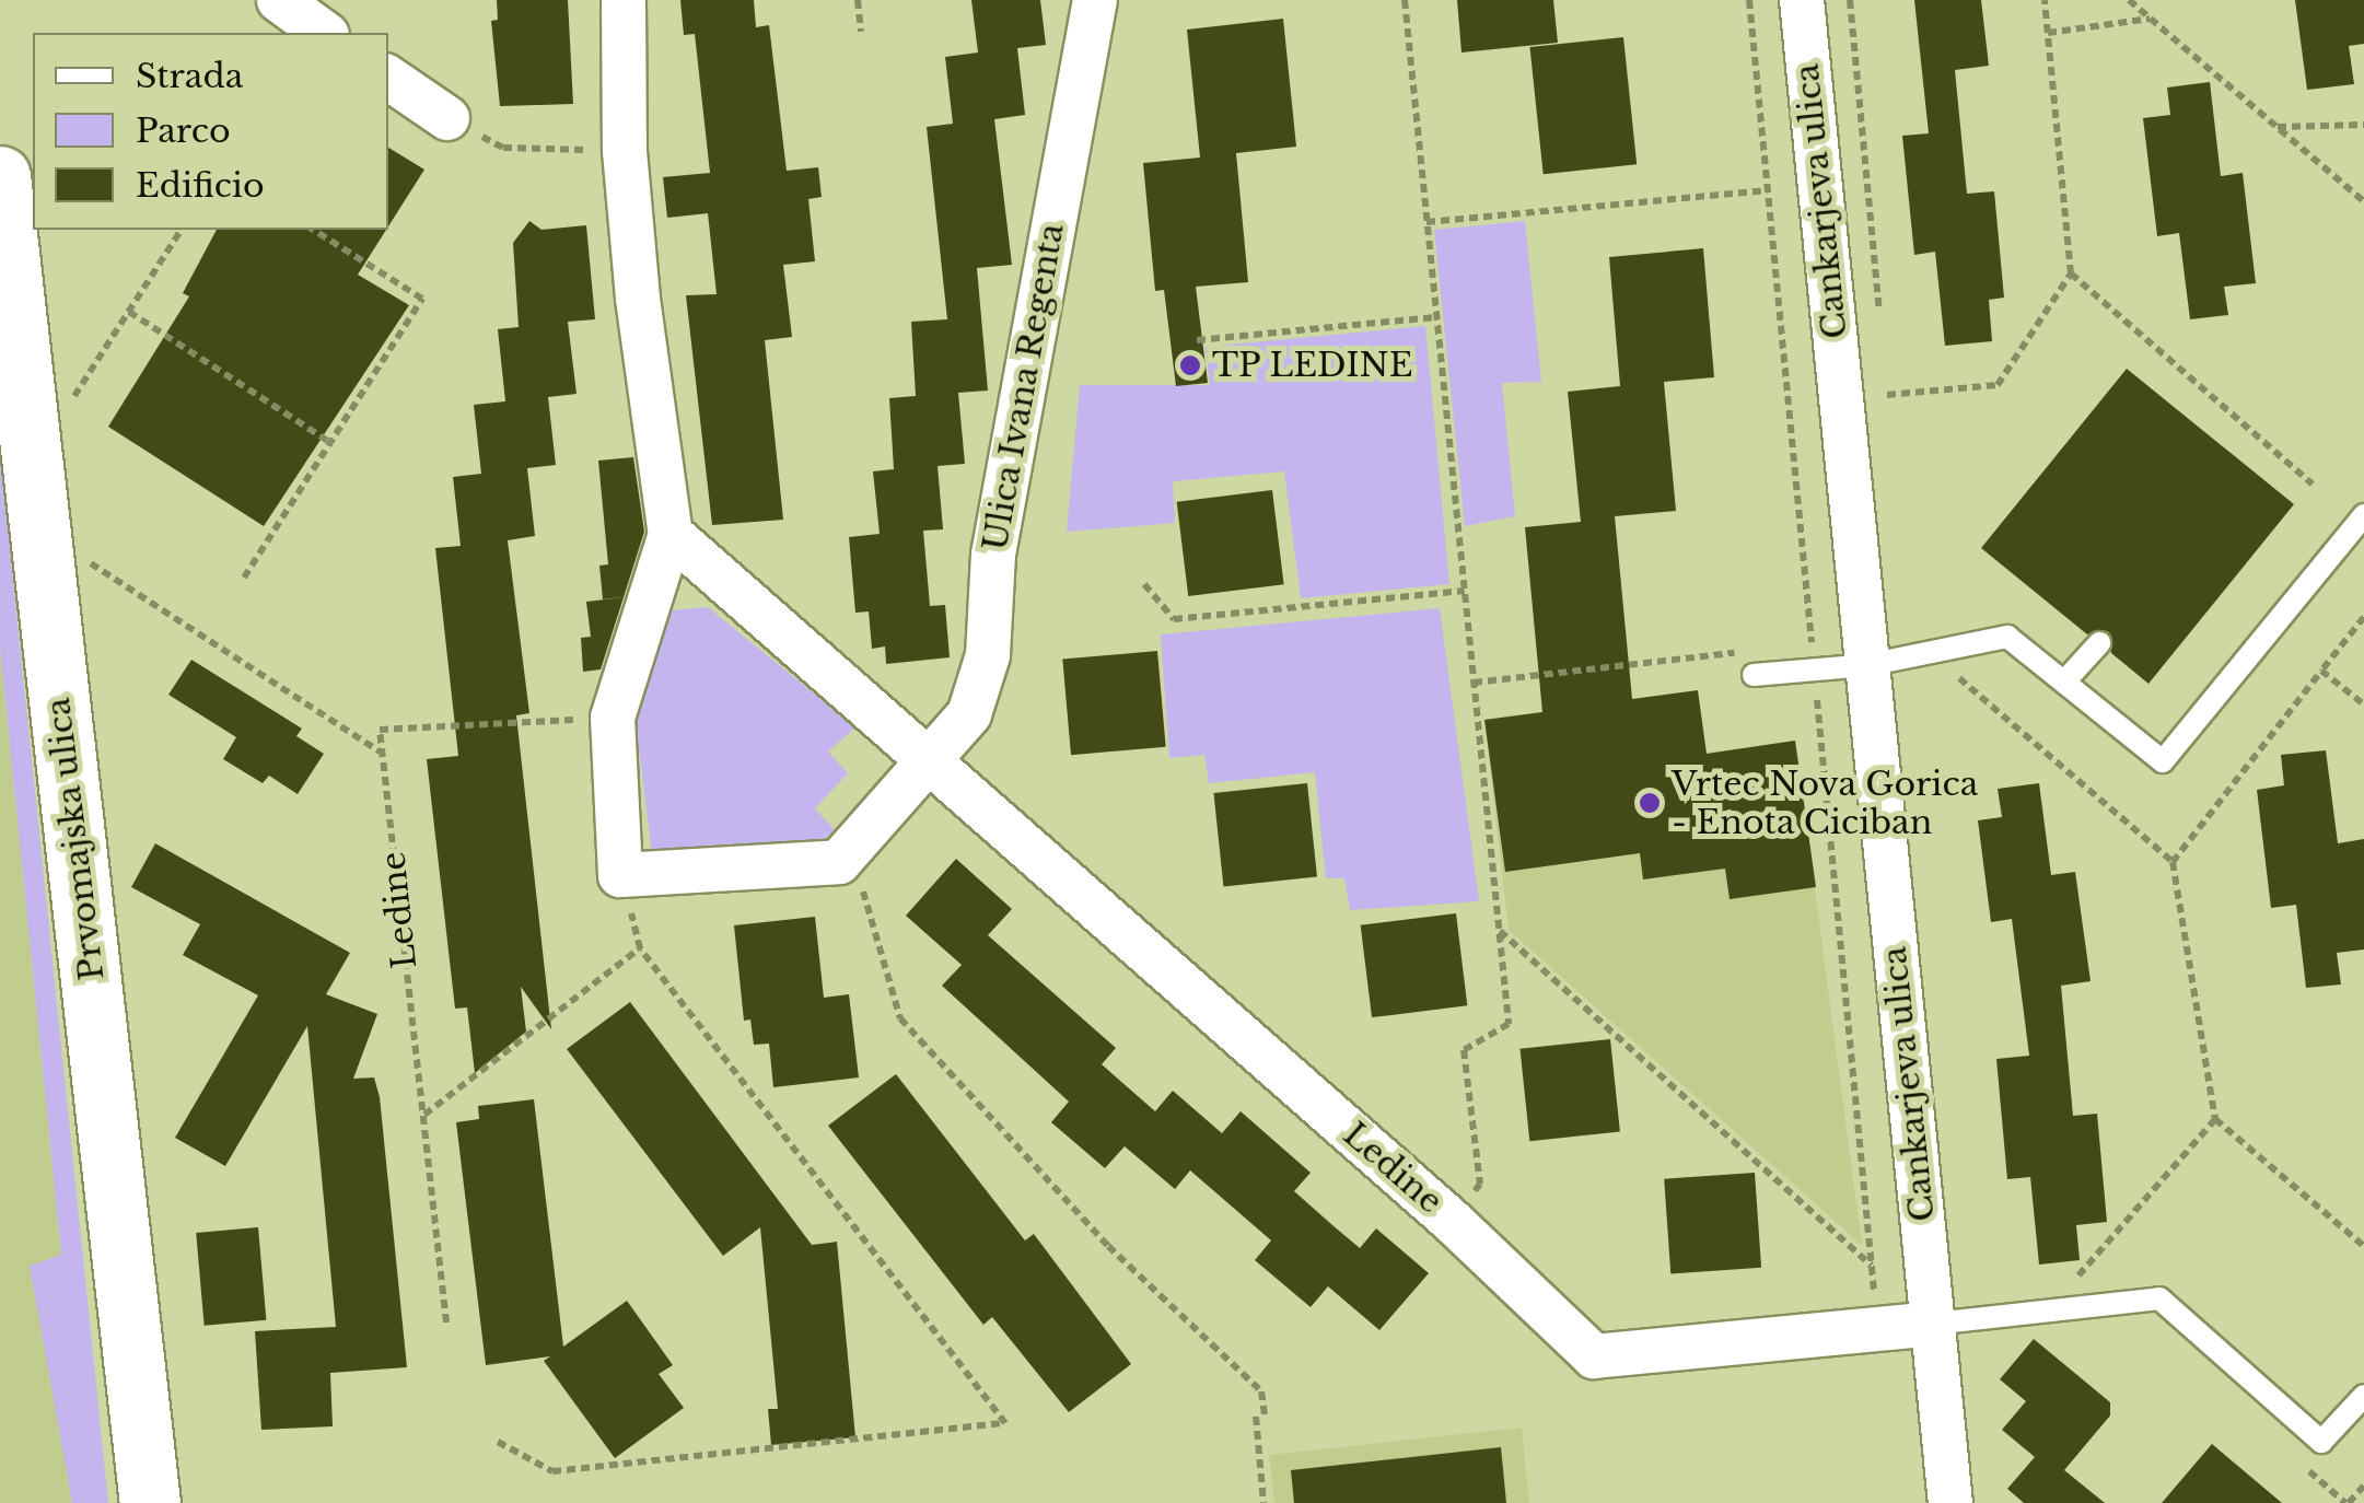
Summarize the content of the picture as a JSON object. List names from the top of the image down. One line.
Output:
{"streets":{"street":["Cankarjeva ulica","Ulica Ivana Regenta","Prvomajska ulica","Ledine"]},"crossings":[["Cankarjeva ulica","Ledine"],["Ulica Ivana Regenta","Ledine"]],"places":["TP LEDINE","Vrtec Nova Gorica - Enota Ciciban"],"legend":["Strada","Parco","Edificio"]}
